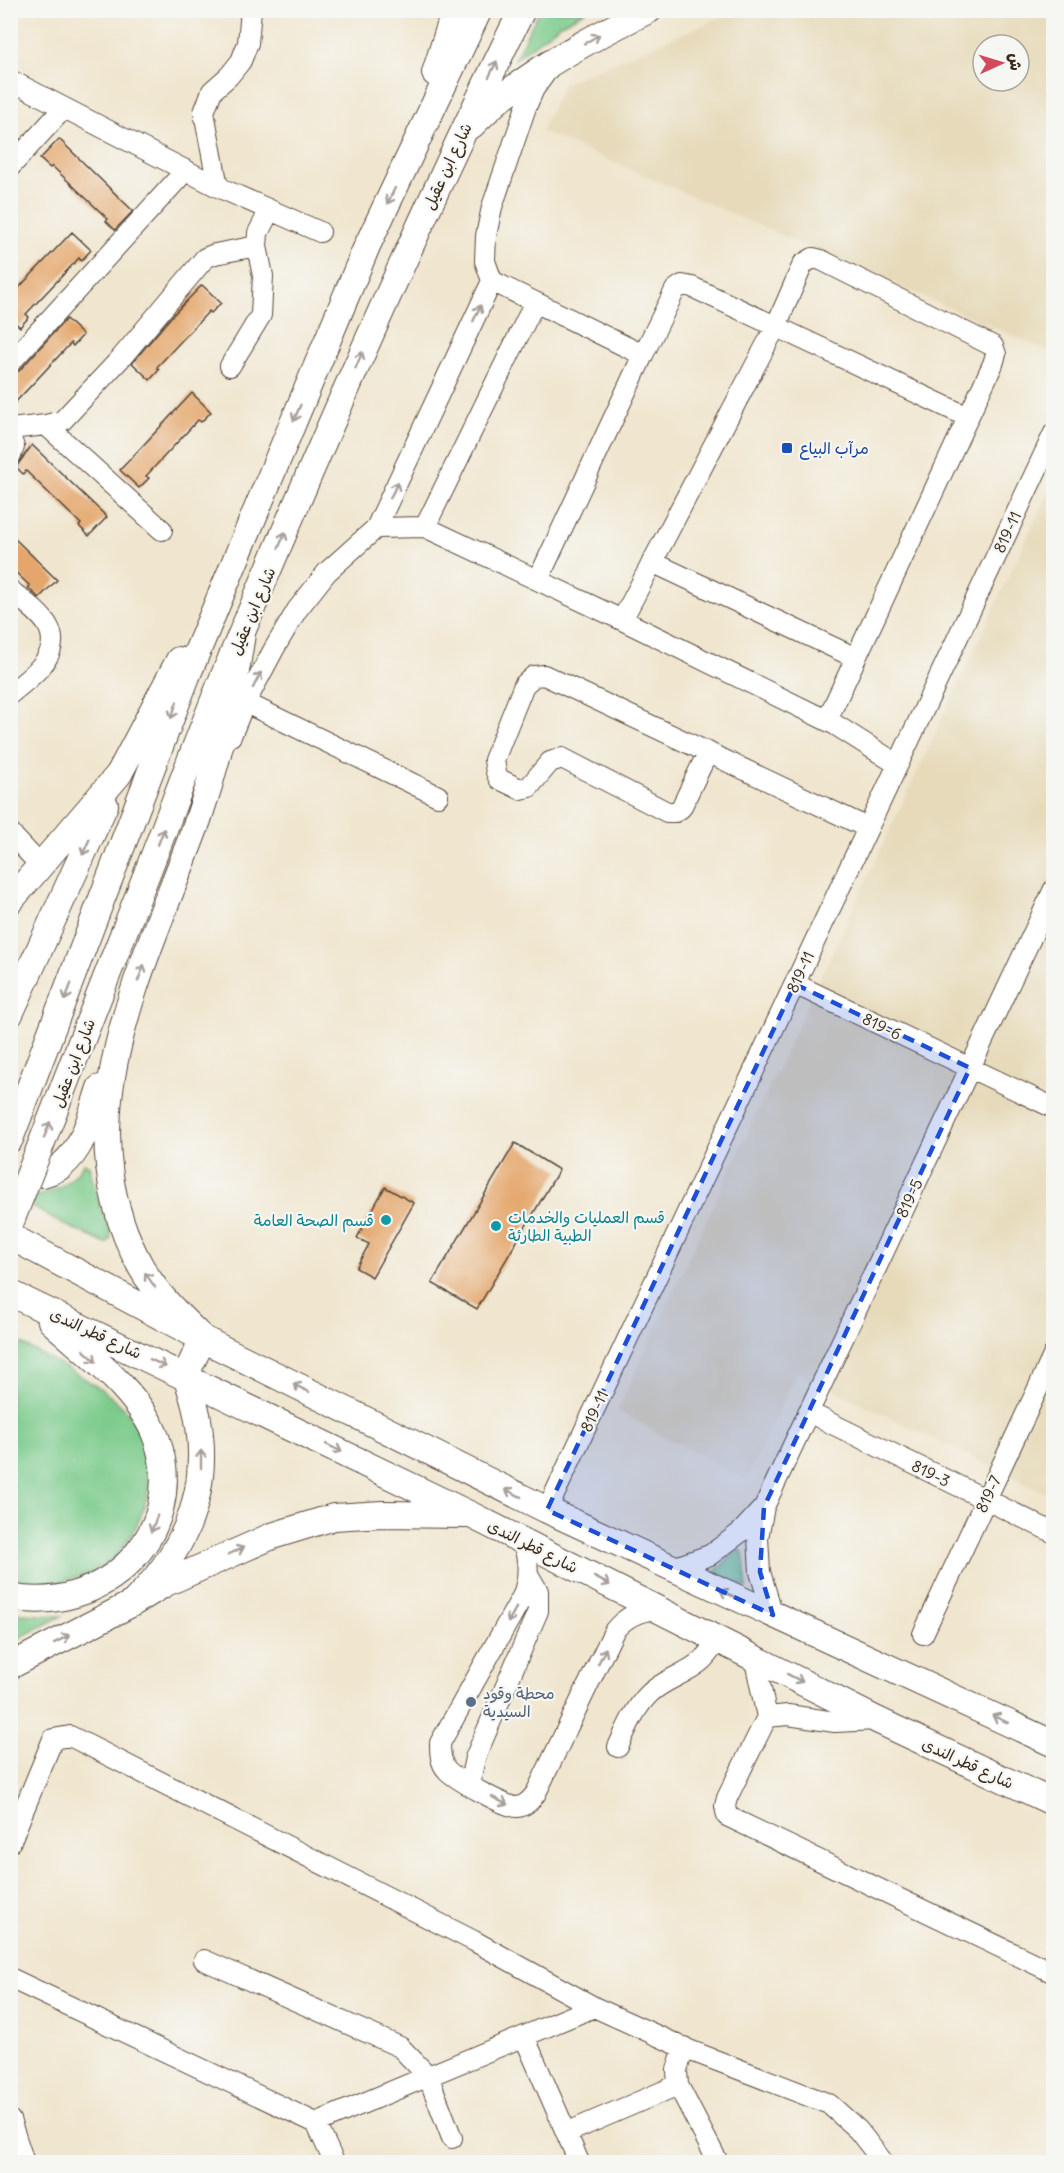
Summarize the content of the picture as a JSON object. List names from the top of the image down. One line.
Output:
{"streets":{"main road":["شارع ابن عقيل","شارع قطر الندى"],"street":["819-11","819-6","819-5","819-3","819-7"]},"crossings":[["819-11","819-6"],["819-6","819-5"],["819-5","819-3"],["819-3","819-7"]],"places":{"transit":["مرآب البياع"],"other":["قسم الصحة العامة","قسم العمليات والخدمات الطبية الطارئة","محطة وقود السيدية"]},"north":"right"}
